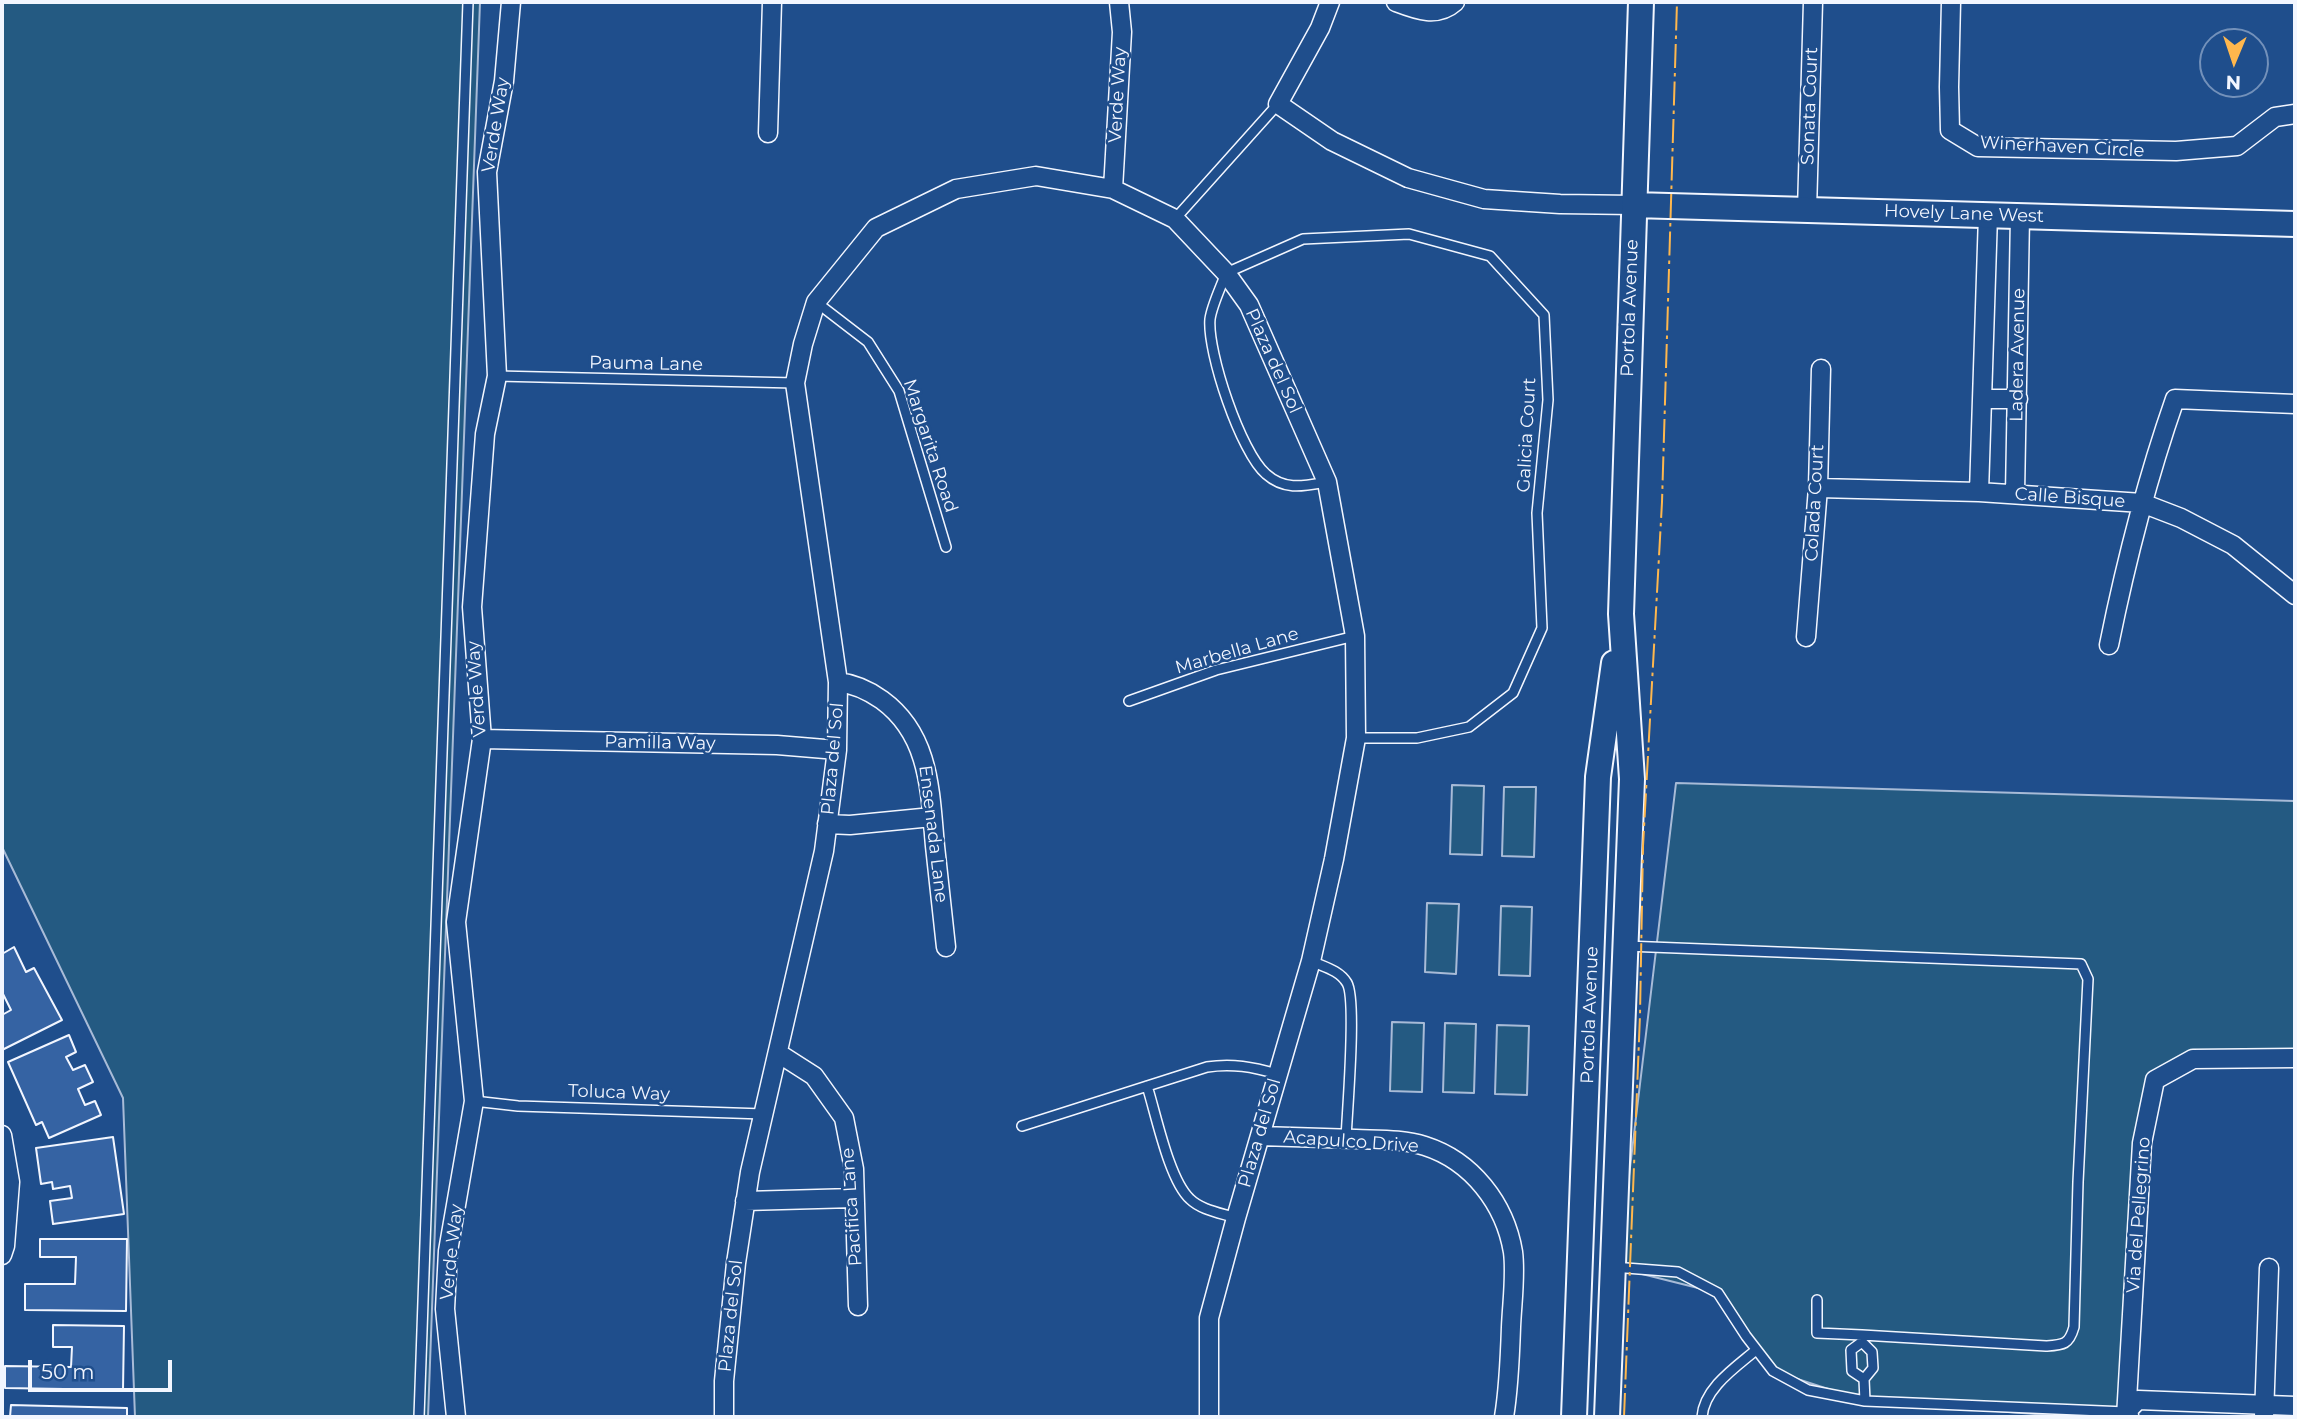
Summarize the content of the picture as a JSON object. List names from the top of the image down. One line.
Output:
{"streets":{"main road":["Hovely Lane West","Portola Avenue"],"street":["Verde Way","Sonata Court","Winerhaven Circle","Ladera Avenue","Plaza del Sol","Calle Bisque","Colada Court","Pamilla Way","Ensenada Lane","Acapulco Drive","Pacifica Lane","Via del Pellegrino"],"lane":["Pauma Lane","Galicia Court","Margarita Road","Marbella Lane","Toluca Way"]},"crossings":[["Verde Way","Plaza del Sol"],["Verde Way","Pauma Lane"],["Verde Way","Pamilla Way"],["Verde Way","Toluca Way"],["Sonata Court","Hovely Lane West"],["Hovely Lane West","Portola Avenue"],["Hovely Lane West","Ladera Avenue"],["Ladera Avenue","Calle Bisque"],["Plaza del Sol","Pauma Lane"],["Plaza del Sol","Galicia Court"],["Plaza del Sol","Margarita Road"],["Plaza del Sol","Marbella Lane"],["Plaza del Sol","Pamilla Way"],["Plaza del Sol","Ensenada Lane"],["Plaza del Sol","Toluca Way"],["Plaza del Sol","Acapulco Drive"],["Plaza del Sol","Pacifica Lane"],["Calle Bisque","Colada Court"]],"scale_bar":"50 m","north":"bottom"}
